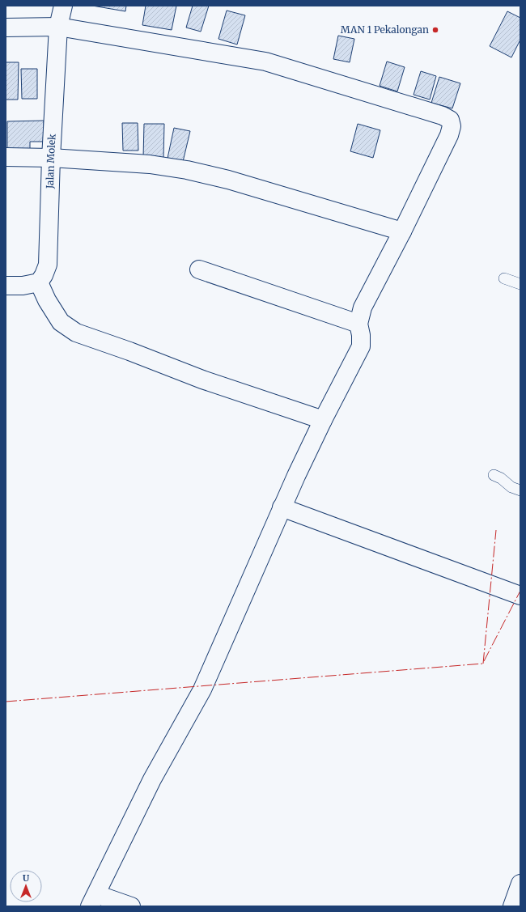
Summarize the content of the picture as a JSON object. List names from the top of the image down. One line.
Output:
{"streets":{"street":["Jalan Molek"]},"places":["MAN 1 Pekalongan"],"north":"top"}
